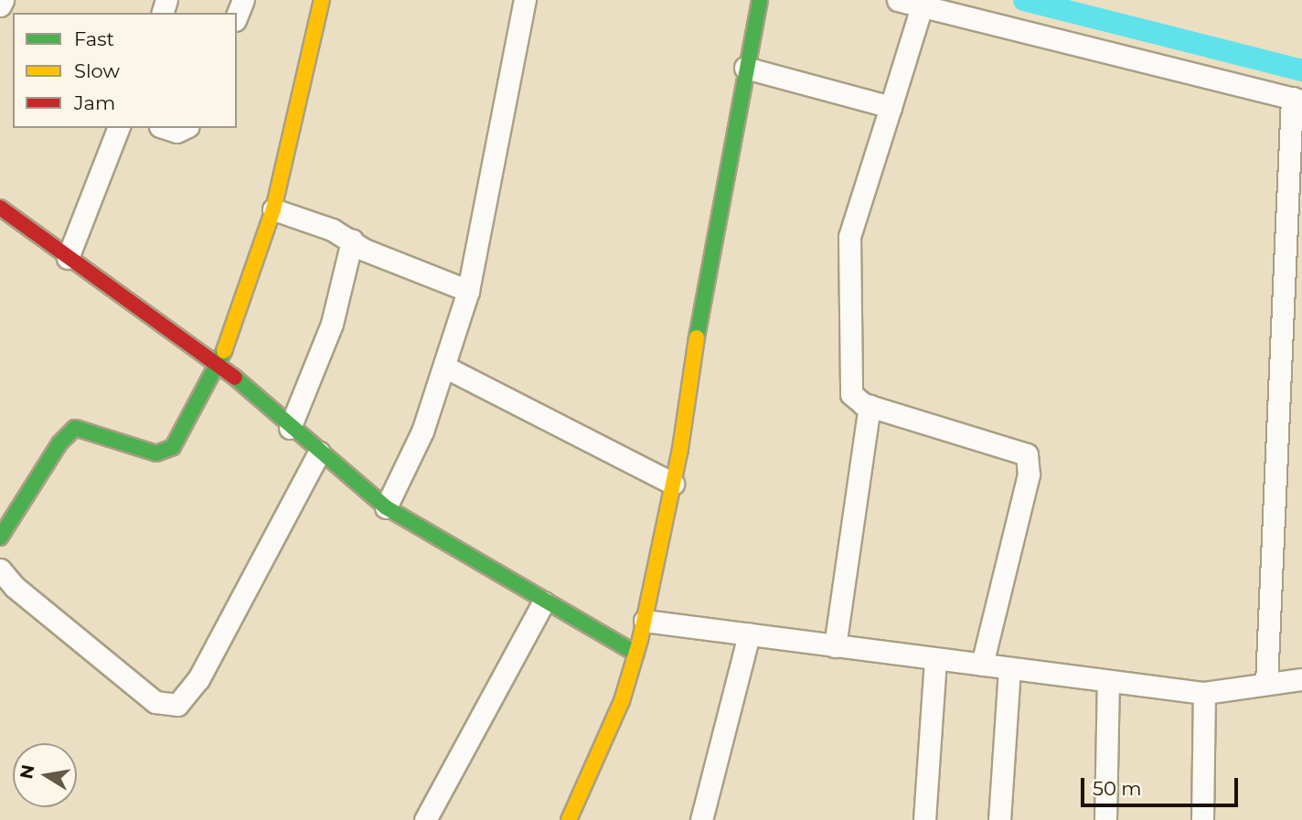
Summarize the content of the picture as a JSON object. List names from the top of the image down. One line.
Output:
{"legend":["Fast","Slow","Jam"],"scale_bar":"50 m","north":"left"}
